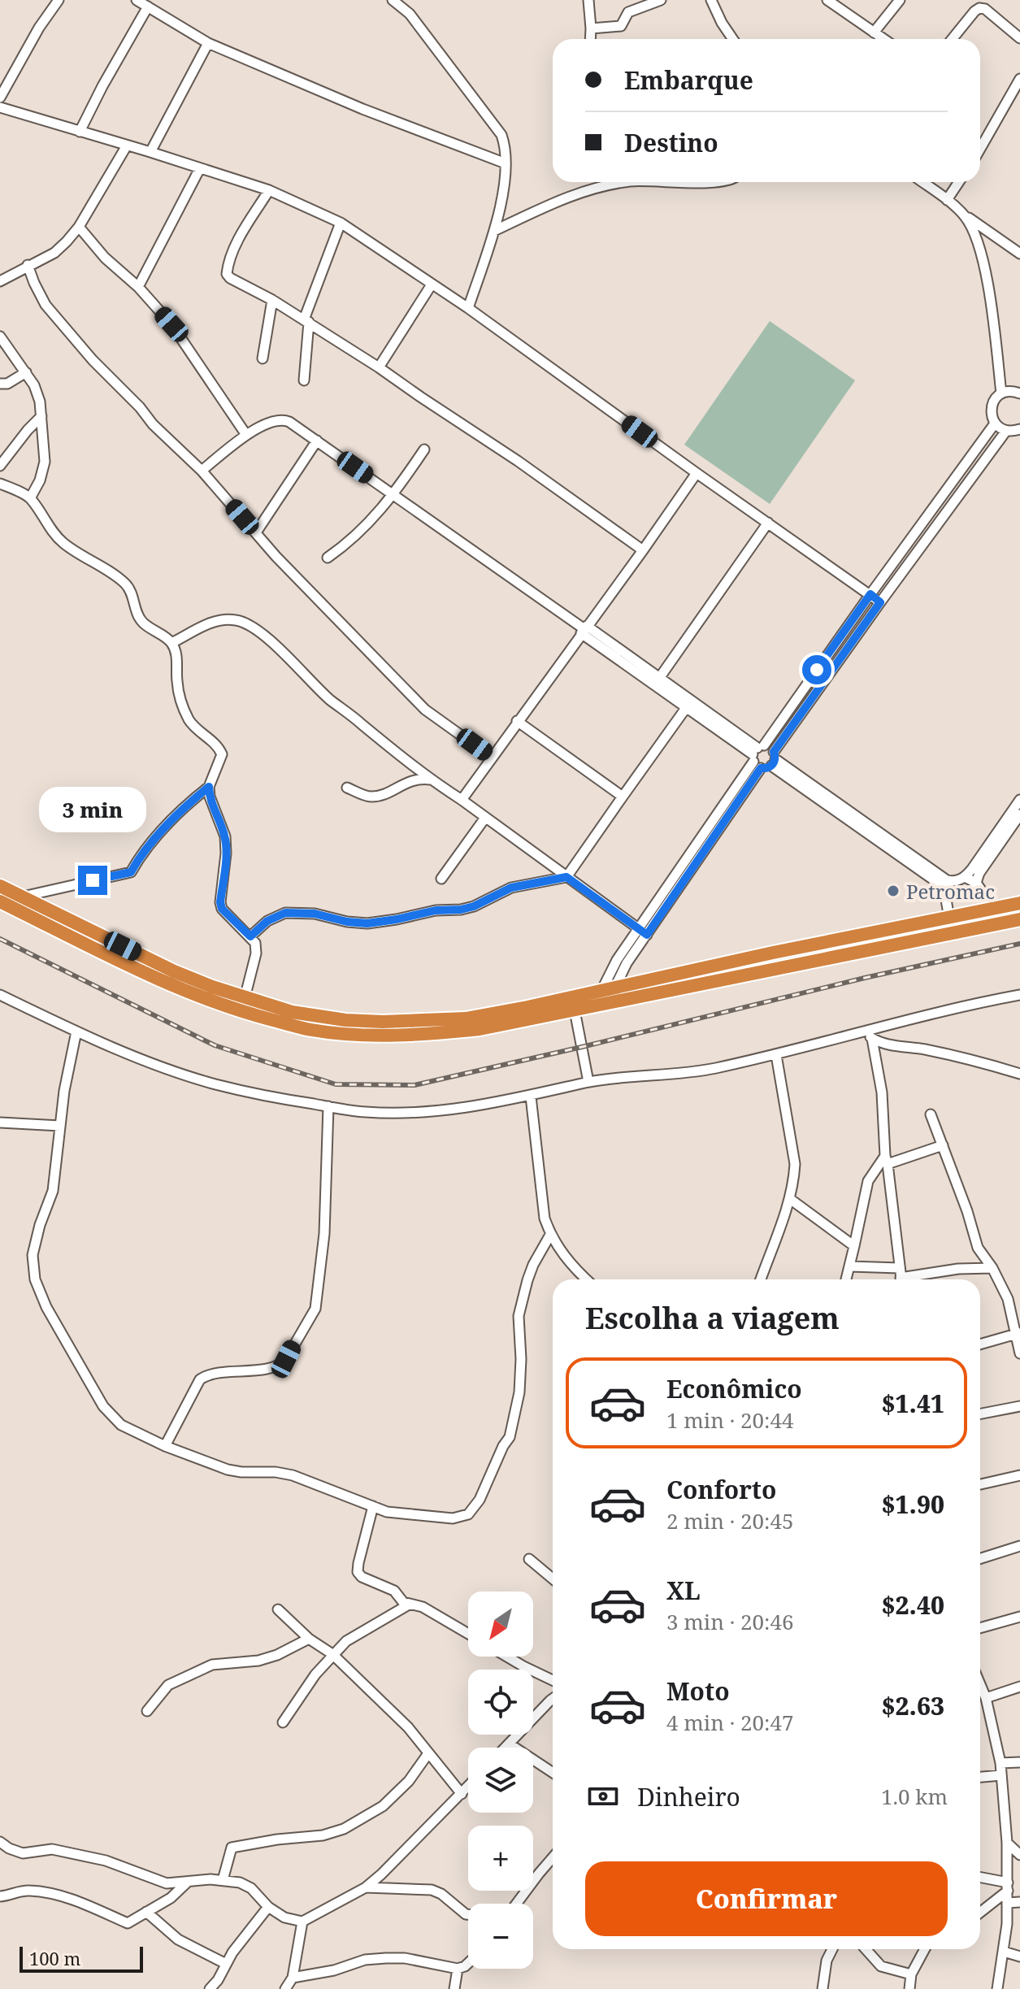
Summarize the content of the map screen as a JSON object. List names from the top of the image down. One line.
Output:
{"places":["Petromac"],"scale_bar":"100 m","north":"bottom left","page":{"banner":["Embarque","Destino"],"bubble":"3 min","heading":"Escolha a viagem","list":[{"name":"Econômico","note":"1 min · 20:44","value":"$1.41"},{"name":"Conforto","note":"2 min · 20:45","value":"$1.90"},{"name":"XL","note":"3 min · 20:46","value":"$2.40"},{"name":"Moto","note":"4 min · 20:47","value":"$2.63"}],"map_buttons":["+","−"],"pay":["Dinheiro","1.0 km"],"buttons":"Confirmar","scale":"100 m"}}
